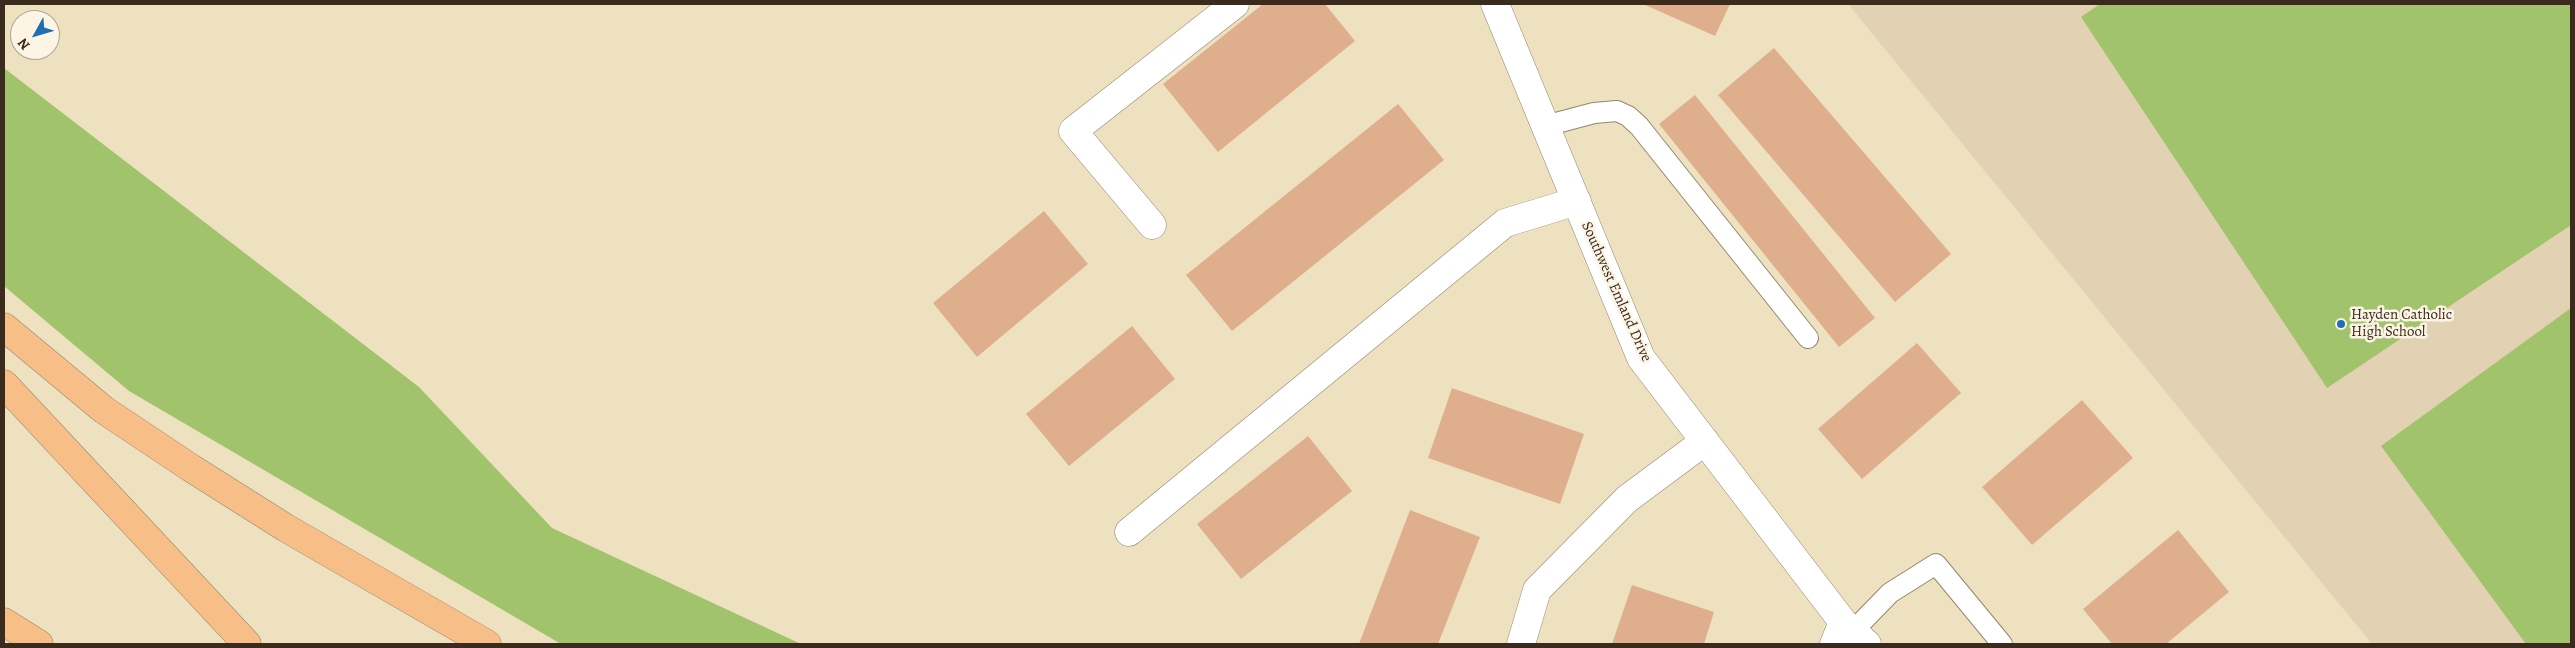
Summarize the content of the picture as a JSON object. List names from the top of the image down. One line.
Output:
{"streets":{"street":["Southwest Emland Drive"]},"places":["Hayden Catholic High School"],"north":"bottom left"}
